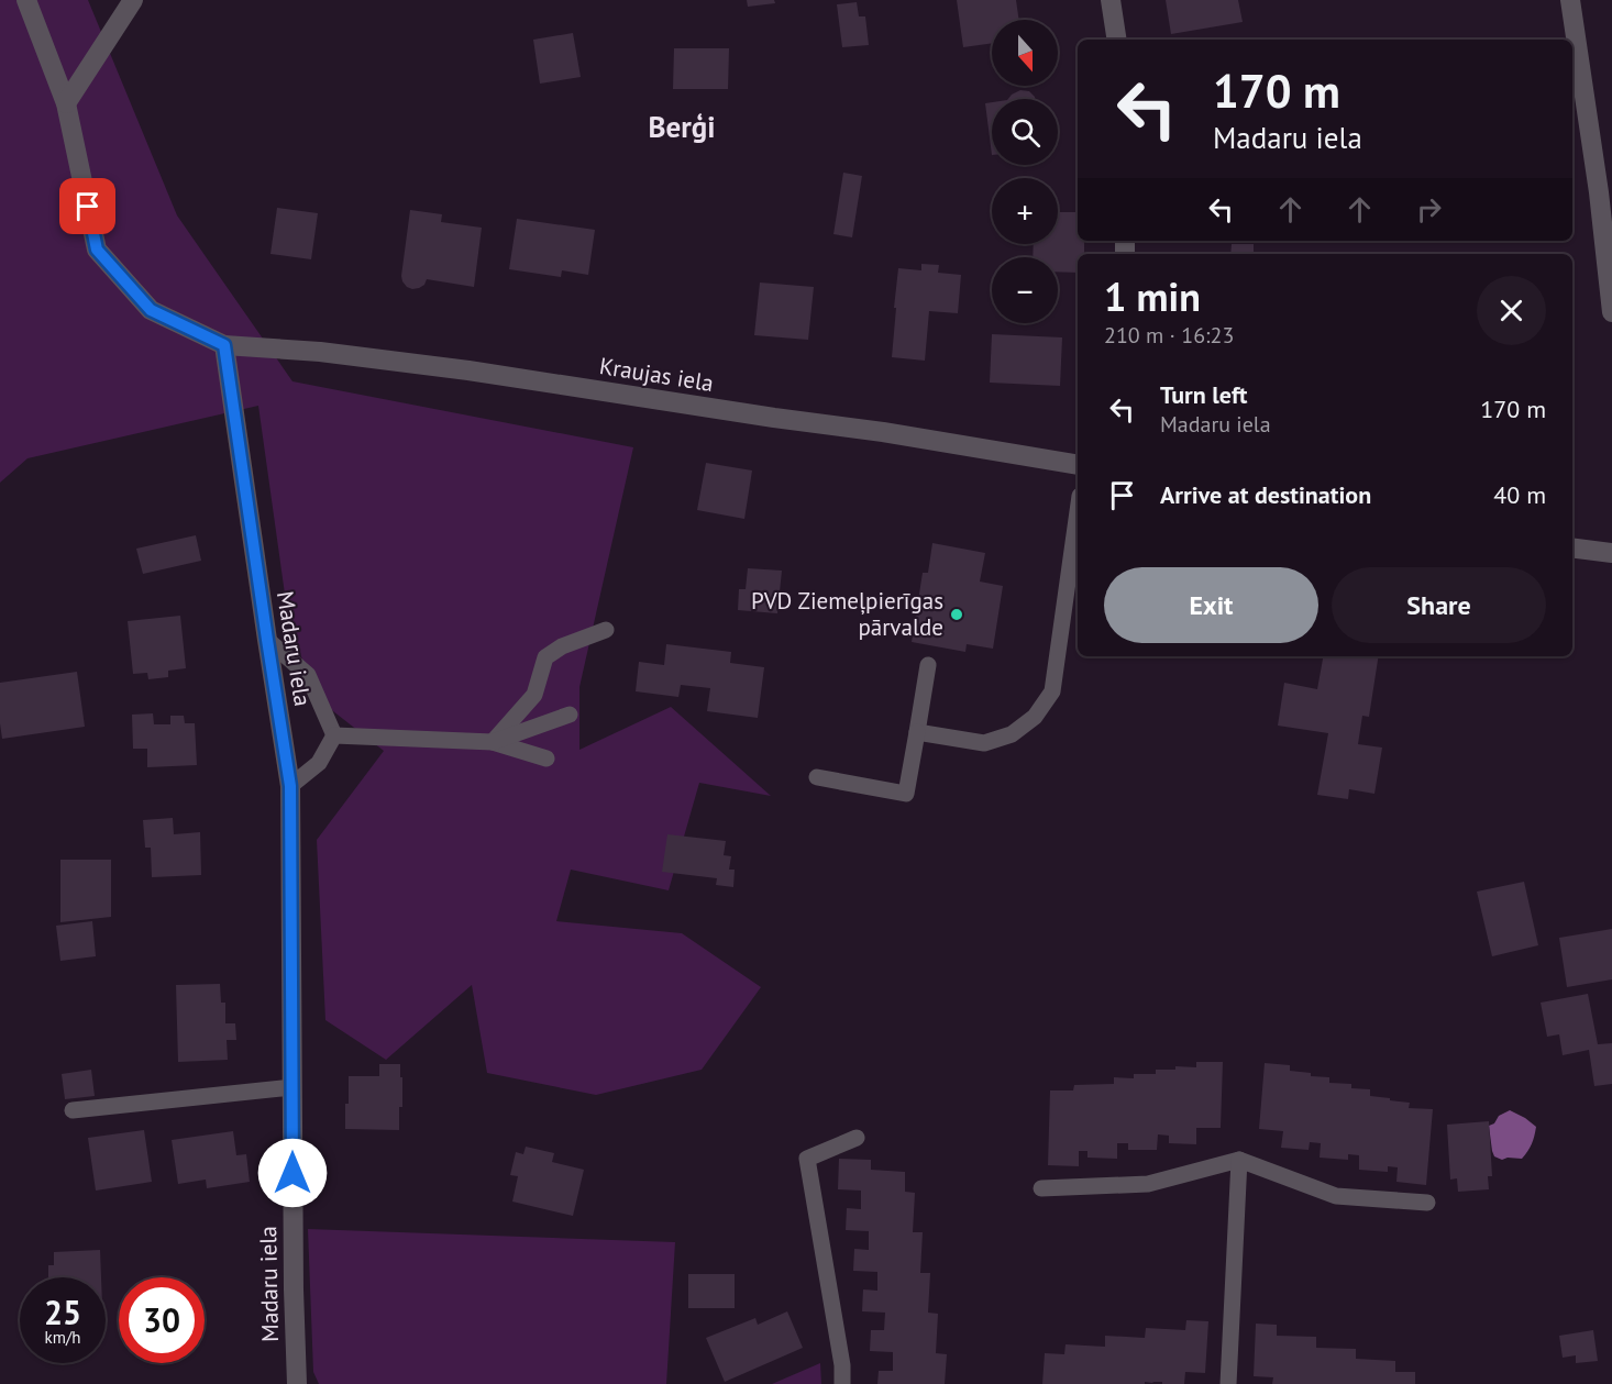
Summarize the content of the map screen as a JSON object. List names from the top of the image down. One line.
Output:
{"streets":{"street":["Kraujas iela","Madaru iela"]},"crossings":[["Kraujas iela","Madaru iela"]],"districts":["Berģi"],"places":["PVD Ziemeļpierīgas pārvalde"],"north":"bottom","page":{"map_buttons":["+","−"],"turn":["170 m","Madaru iela"],"heading":["1 min","210 m · 16:23"],"list":[{"name":"Turn left","note":"Madaru iela","value":"170 m"},{"name":"Arrive at destination","value":"40 m"}],"buttons":["Exit","Share"],"speed":"25 km/h","limit":"30"}}
